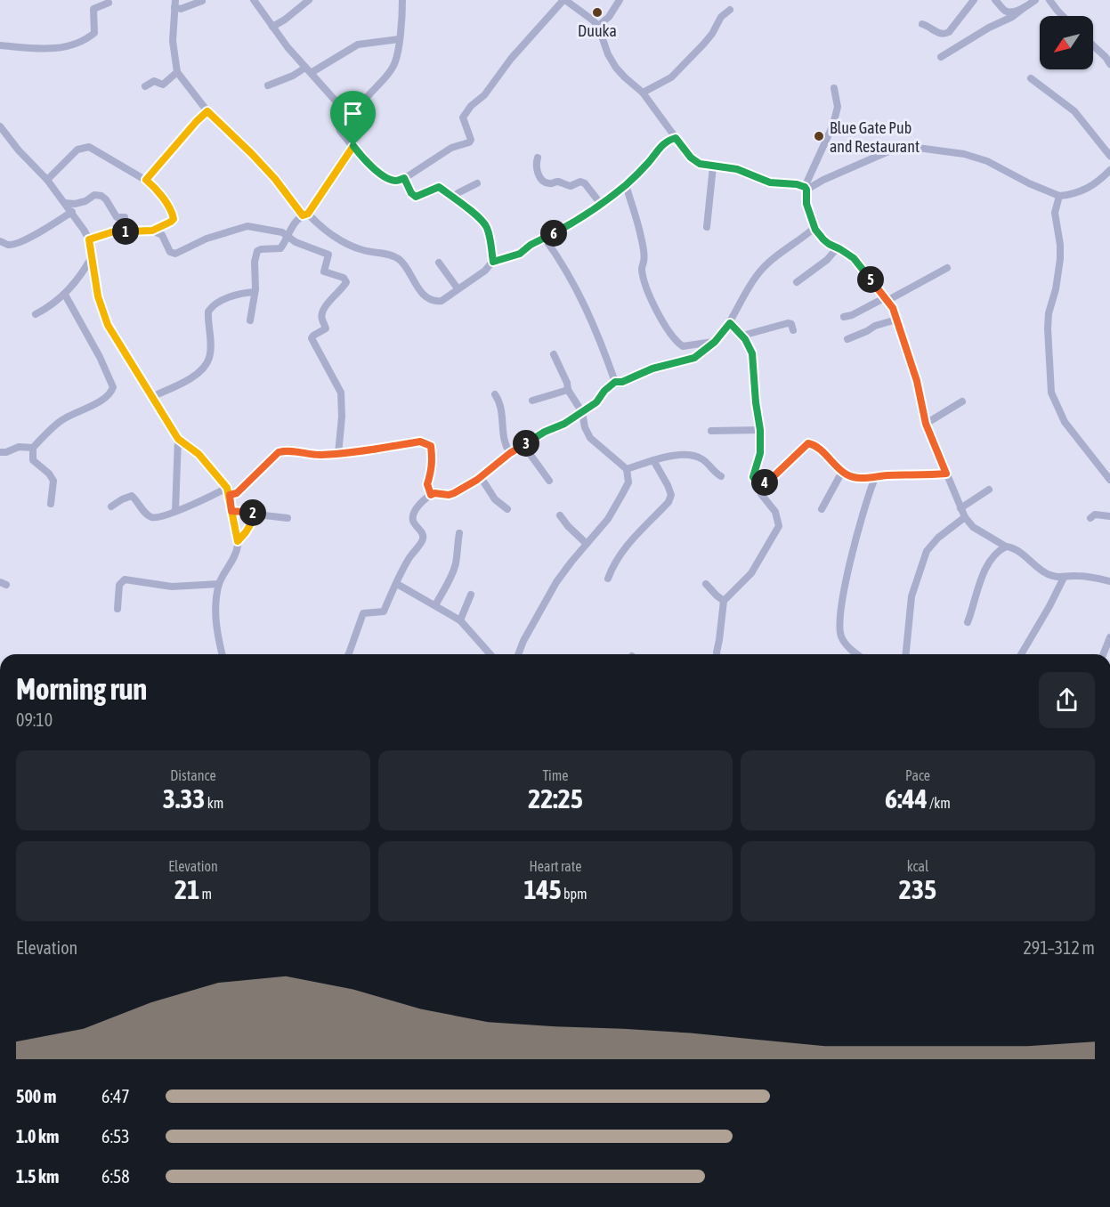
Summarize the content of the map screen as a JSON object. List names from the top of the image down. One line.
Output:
{"places":["Duuka","Blue Gate Pub and Restaurant"],"north":"bottom left","page":{"pins":["1","6","5","3","4","2"],"heading":["Morning run","09:10"],"stats":[["Distance","3.33 km"],["Time","22:25"],["Pace","6:44 /km"],["Elevation","21 m"],["Heart rate","145 bpm"],["kcal","235"]],"chart":["Elevation","291–312 m"],"list":[{"name":"500 m","note":"6:47"},{"name":"1.0 km","note":"6:53"},{"name":"1.5 km","note":"6:58"}]}}
